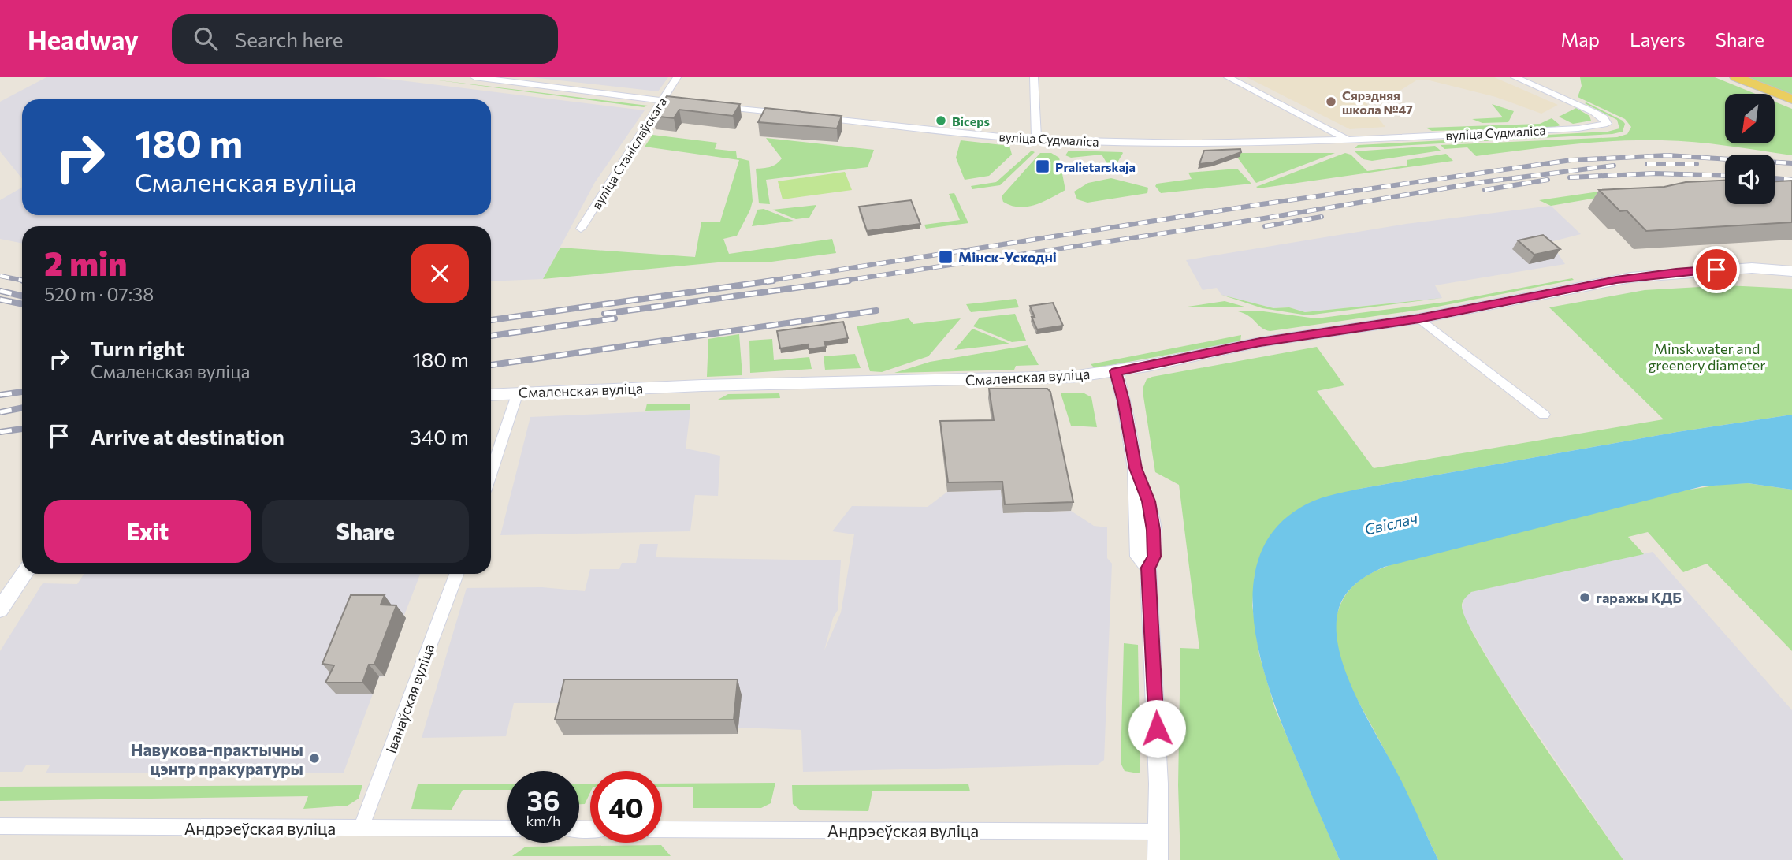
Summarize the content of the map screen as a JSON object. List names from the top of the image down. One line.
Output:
{"streets":{"main road":["Смаленская вуліца"],"street":["вуліца Судмаліса","вуліца Станіслаўскага","Іванаўская вуліца","Андрэеўская вуліца"]},"crossings":[["Іванаўская вуліца","Андрэеўская вуліца"]],"water":["Свіслач"],"parks":["Minsk water and greenery diameter"],"places":{"other":["Сярэдняя школа №47","Biceps","гаражы КДБ","Навукова-практычны цэнтр пракуратуры"],"transit":["Pralietarskaja","Мінск-Усходні"]},"north":"bottom left","page":{"header":"Headway","search":"Search here","nav":["Map","Layers","Share"],"turn":["180 m","Смаленская вуліца"],"heading":["2 min","520 m · 07:38"],"list":[{"name":"Turn right","note":"Смаленская вуліца","value":"180 m"},{"name":"Arrive at destination","value":"340 m"}],"buttons":["Exit","Share"],"speed":"36 km/h","limit":"40"}}
